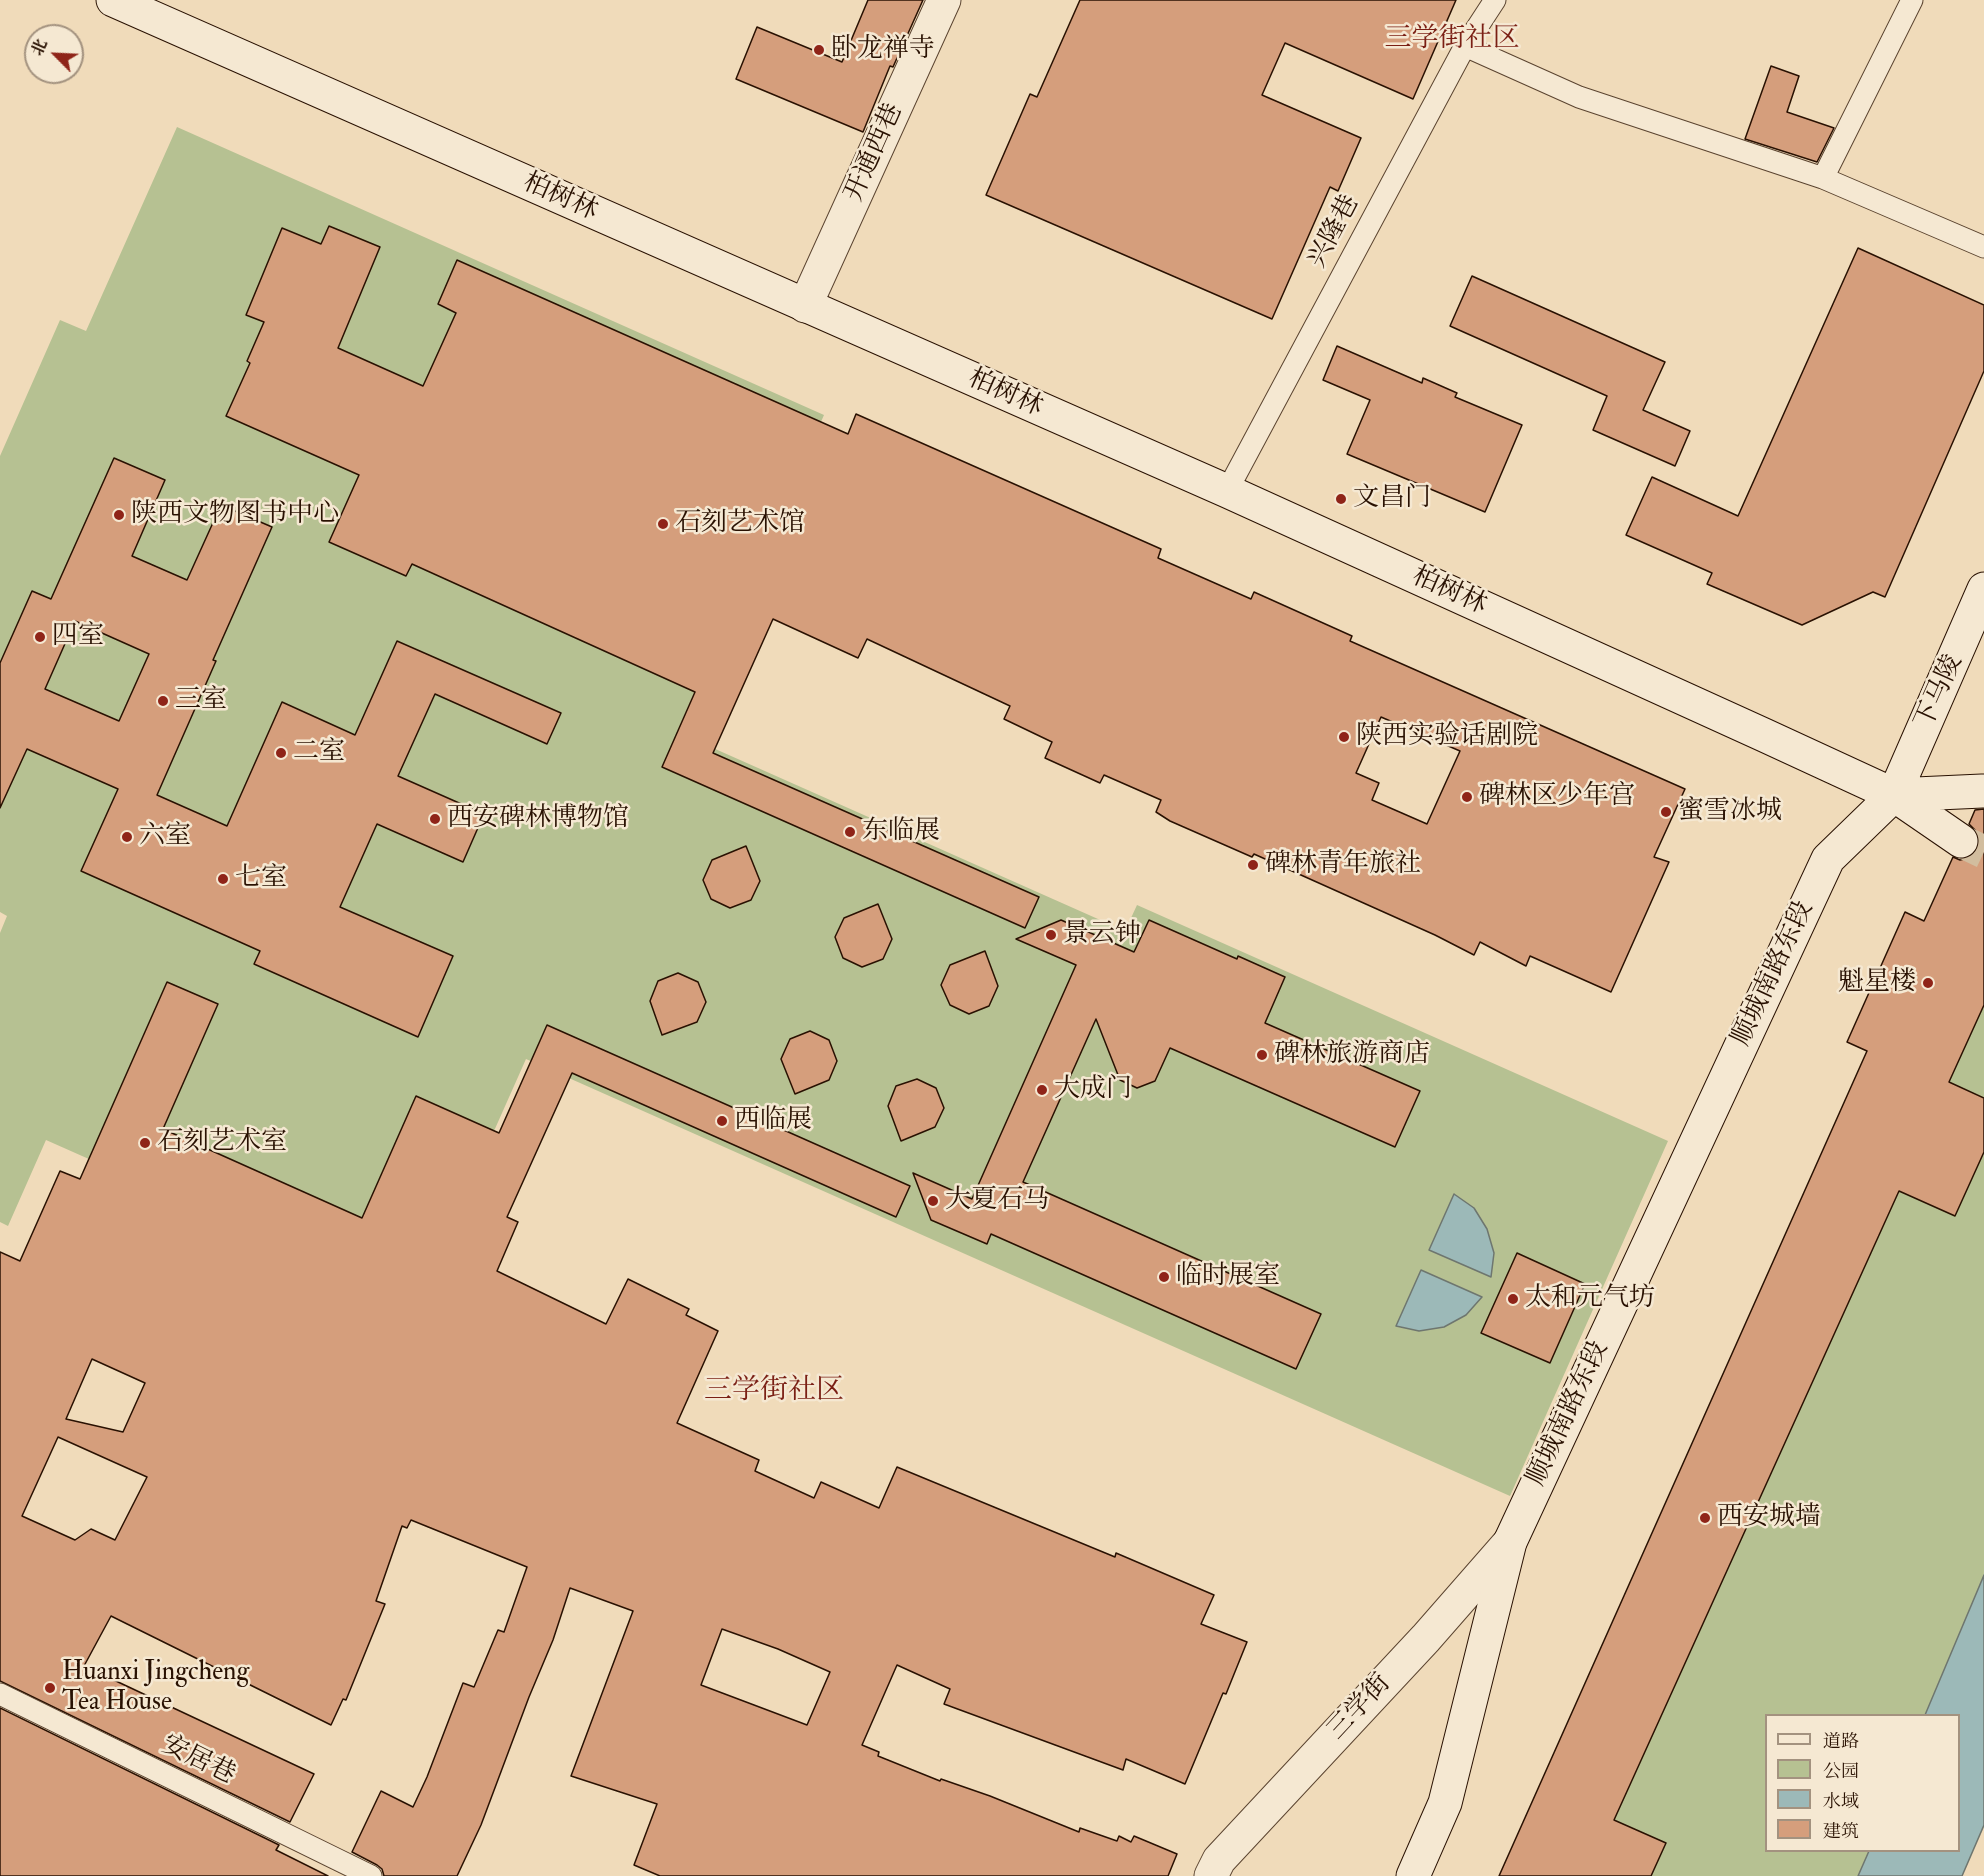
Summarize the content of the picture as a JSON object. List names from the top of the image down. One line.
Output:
{"streets":{"street":["开通西巷","柏树林","下马陵","顺城南路东段","三学街"],"lane":["兴隆巷","安居巷"]},"crossings":[["开通西巷","柏树林"],["柏树林","兴隆巷"],["柏树林","下马陵"],["柏树林","顺城南路东段"],["下马陵","顺城南路东段"],["顺城南路东段","三学街"]],"districts":["三学街社区","三学街社区"],"places":["卧龙禅寺","文昌门","陕西文物图书中心","石刻艺术馆","四室","三室","陕西实验话剧院","二室","碑林区少年宫","蜜雪冰城","西安碑林博物馆","东临展","六室","碑林青年旅社","七室","景云钟","魁星楼","碑林旅游商店","大成门","西临展","石刻艺术室","大夏石马","临时展室","太和元气坊","西安城墙","Huanxi Jingcheng Tea House"],"legend":["道路","公园","水域","建筑"],"north":"top left"}
